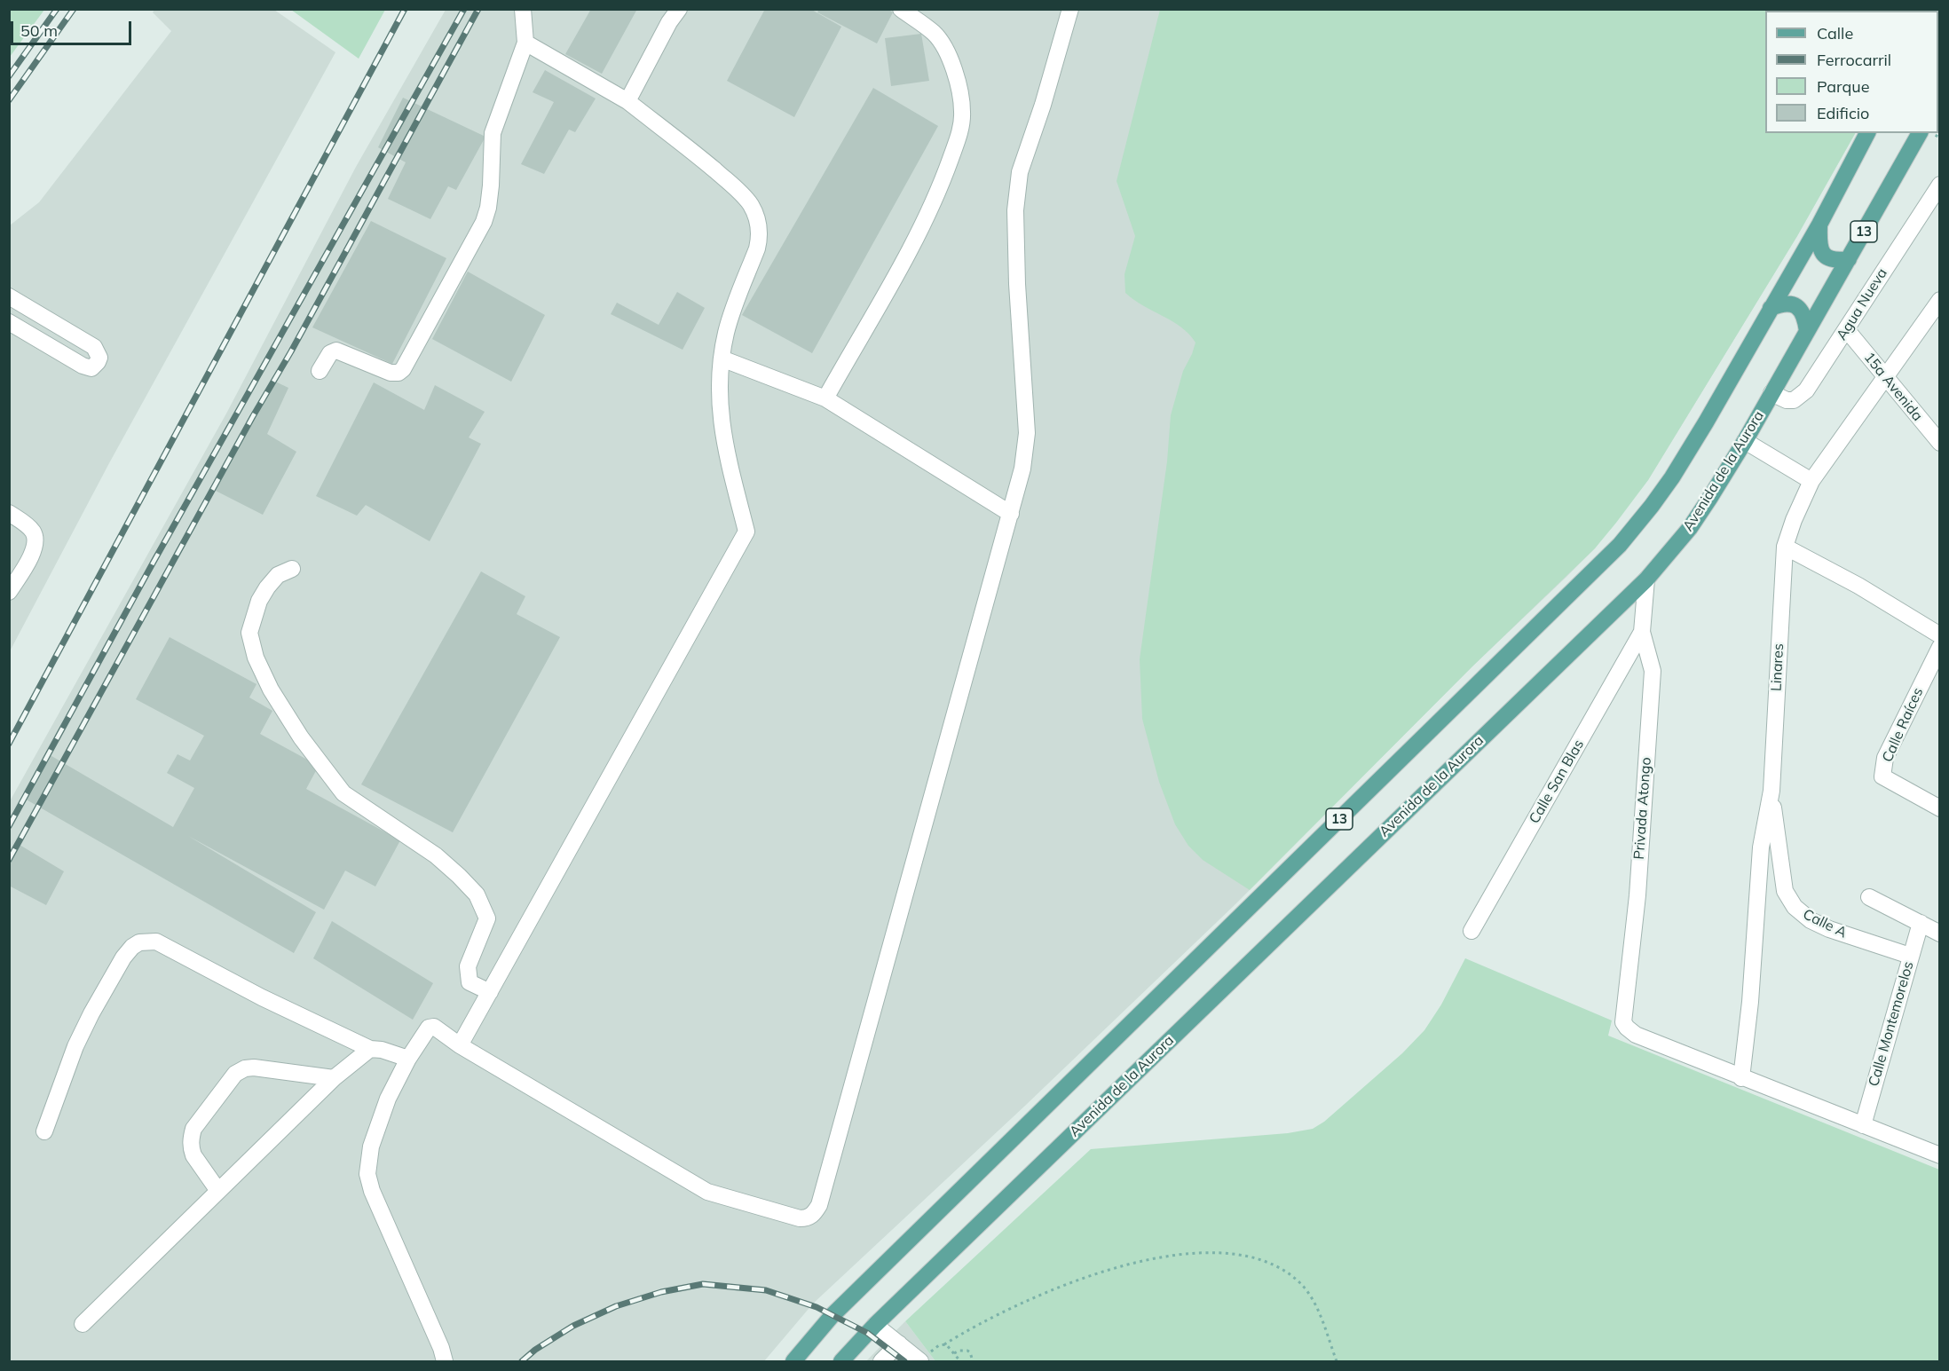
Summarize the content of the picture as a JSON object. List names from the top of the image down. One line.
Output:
{"streets":{"main road":["13","Avenida de la Aurora"],"street":["Agua Nueva","15a Avenida","Linares","Calle Raíces","Calle San Blas","Privada Atongo","Calle A","Calle Montemorelos"]},"crossings":[["Agua Nueva","15a Avenida"],["Agua Nueva","Avenida de la Aurora"],["15a Avenida","Linares"],["Avenida de la Aurora","Privada Atongo"],["Linares","Privada Atongo"],["Linares","Calle A"],["Calle San Blas","Privada Atongo"],["Calle A","Calle Montemorelos"]],"legend":["Calle","Ferrocarril","Parque","Edificio"],"scale_bar":"50 m"}
